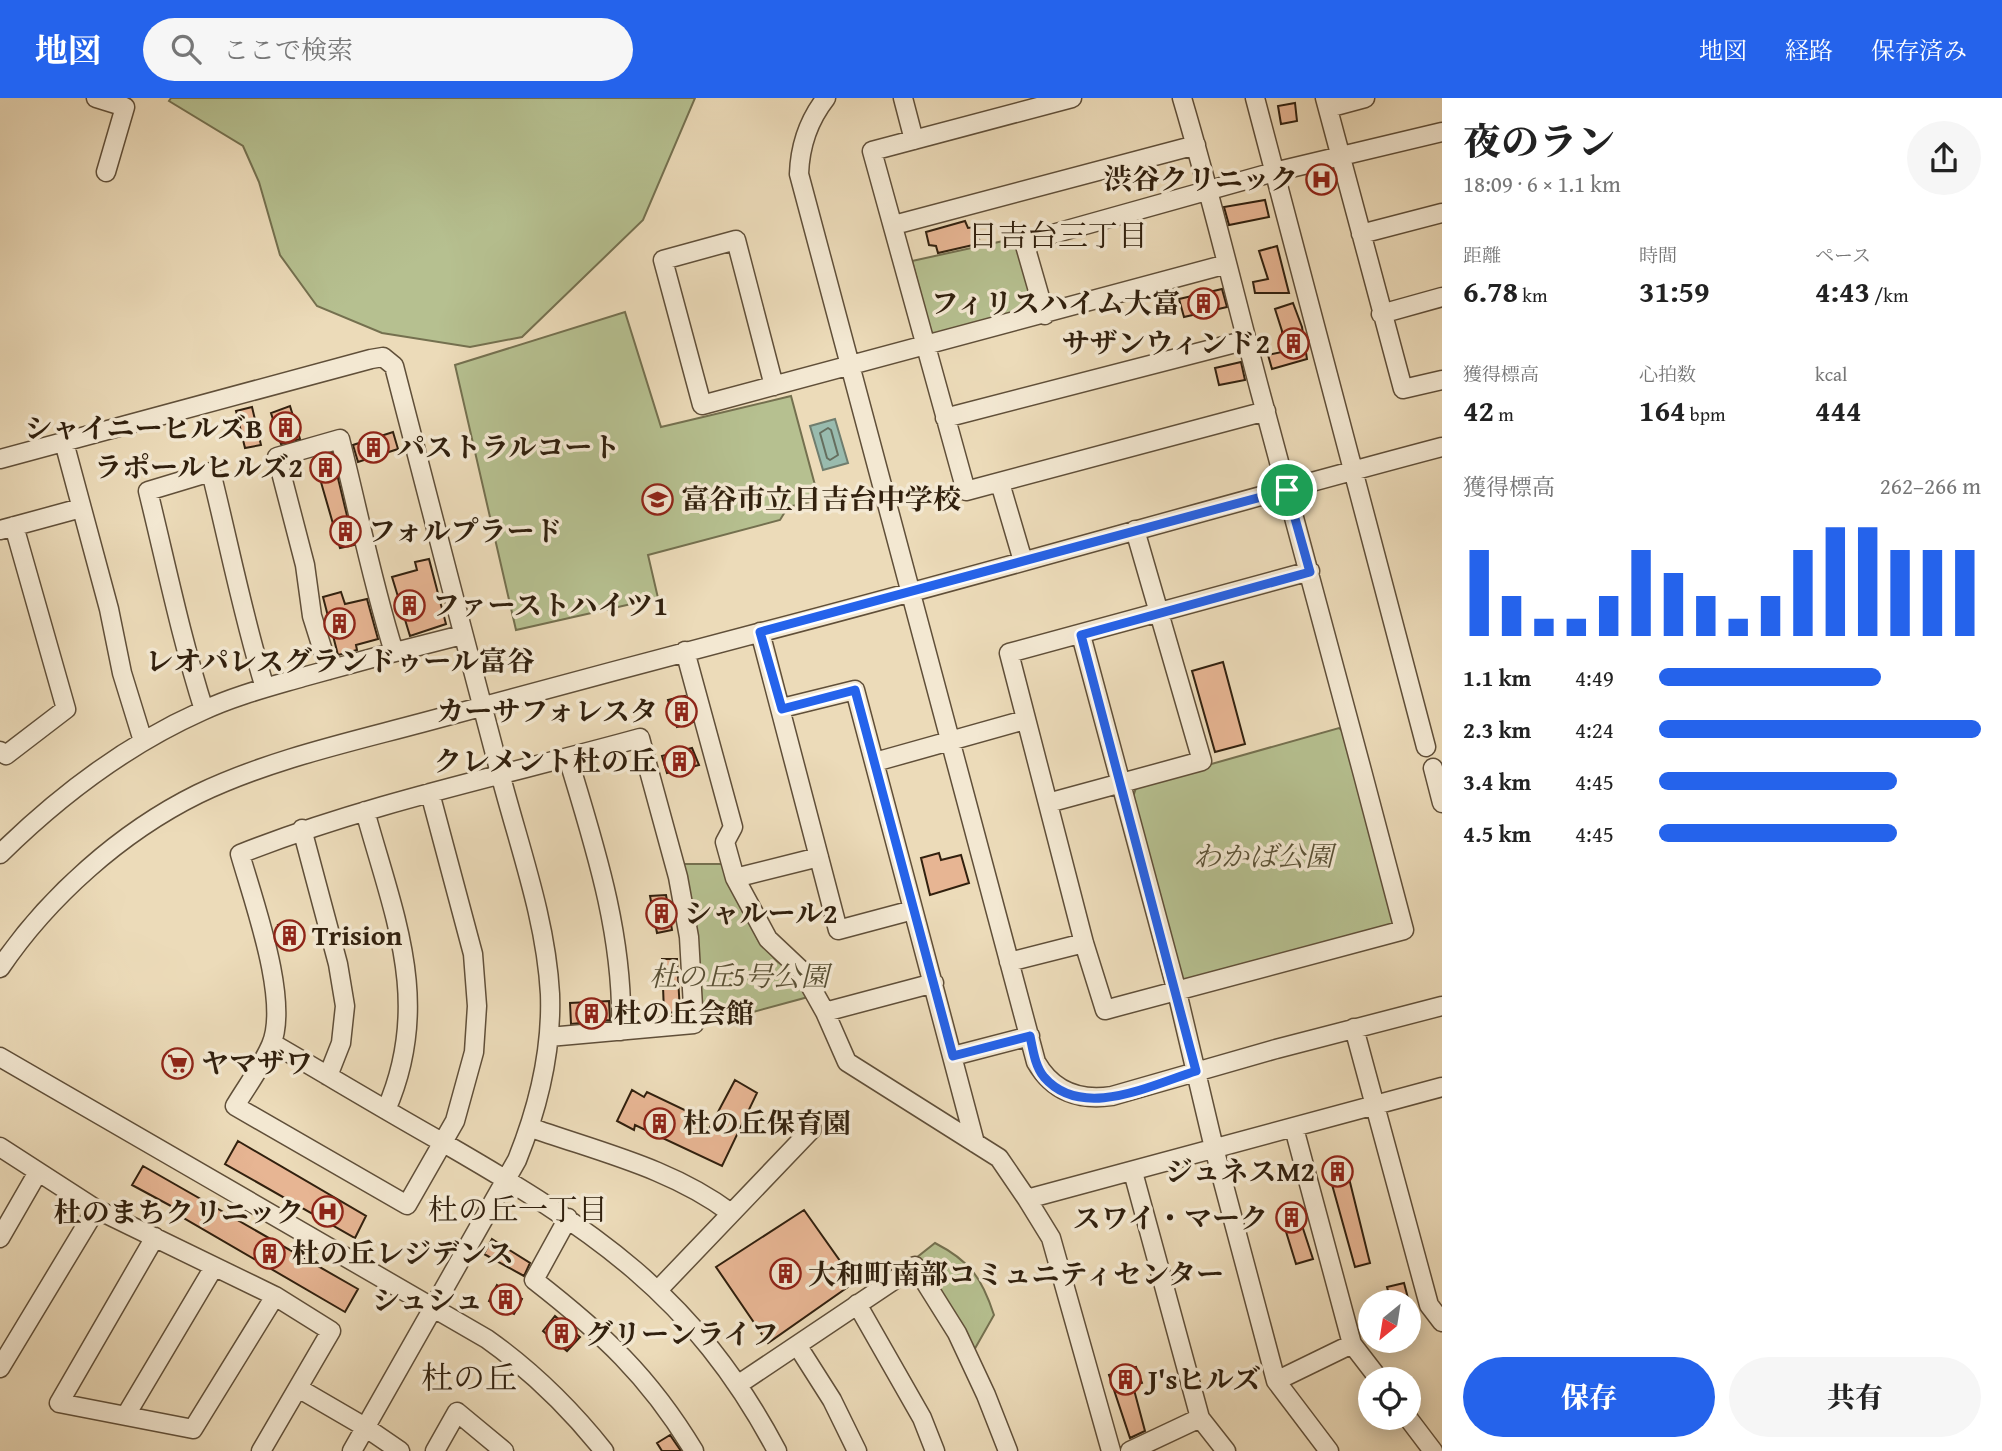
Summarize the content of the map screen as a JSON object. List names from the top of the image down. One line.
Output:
{"districts":["日吉台三丁目","杜の丘一丁目","杜の丘"],"parks":["わかば公園","杜の丘5号公園"],"places":{"hospital":["渋谷クリニック","杜のまちクリニック"],"building":["フィリスハイム大富","サザンウィンド2","シャイニーヒルズB","パストラルコート","ラポールヒルズ2","フォルプラード","ファーストハイツ1","レオパレスグランドゥール富谷","カーサフォレスタ","クレメント杜の丘","シャルール2","Trision","杜の丘会館","杜の丘保育園","ジュネスM2","スワイ・マーク","杜の丘レジデンス","大和町南部コミュニティセンター","シュシュ","グリーンライフ","J'sヒルズ"],"school or university":["富谷市立日吉台中学校"],"supermarket":["ヤマザワ"]},"north":"bottom left","page":{"header":"地図","search":"ここで検索","nav":["地図","経路","保存済み"],"heading":["夜のラン","18:09 · 6 × 1.1 km"],"stats":[["距離","6.78 km"],["時間","31:59"],["ペース","4:43 /km"],["獲得標高","42 m"],["心拍数","164 bpm"],["kcal","444"]],"chart":["獲得標高","262–266 m"],"list":[{"name":"1.1 km","note":"4:49"},{"name":"2.3 km","note":"4:24"},{"name":"3.4 km","note":"4:45"},{"name":"4.5 km","note":"4:45"}],"buttons":["保存","共有"]}}
